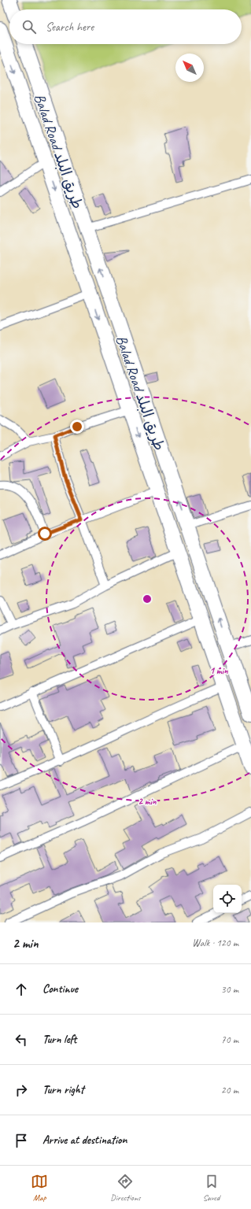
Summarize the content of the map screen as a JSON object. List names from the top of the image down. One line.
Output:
{"streets":{"highway":["Balad Road طريق البلد"]},"north":"top left","page":{"search":"Search here","heading":["2 min","Walk · 120 m"],"list":[["Continue","30 m"],["Turn left","70 m"],["Turn right","20 m"],"Arrive at destination"],"nav":["Map","Directions","Saved"]},"rings":["1 min","2 min"]}
